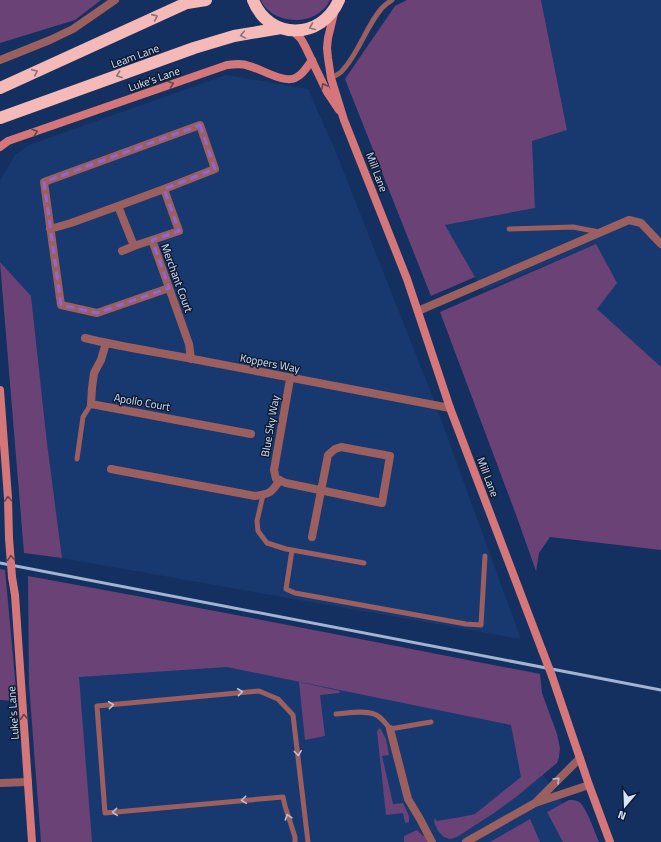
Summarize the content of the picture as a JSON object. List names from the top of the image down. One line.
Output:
{"streets":{"highway":["Leam Lane"],"main road":["Luke's Lane","Mill Lane"],"street":["Merchant Court","Koppers Way","Apollo Court","Blue Sky Way"]},"crossings":[["Leam Lane","Mill Lane"],["Luke's Lane","Mill Lane"],["Mill Lane","Koppers Way"],["Merchant Court","Koppers Way"],["Koppers Way","Blue Sky Way"]],"north":"bottom"}
